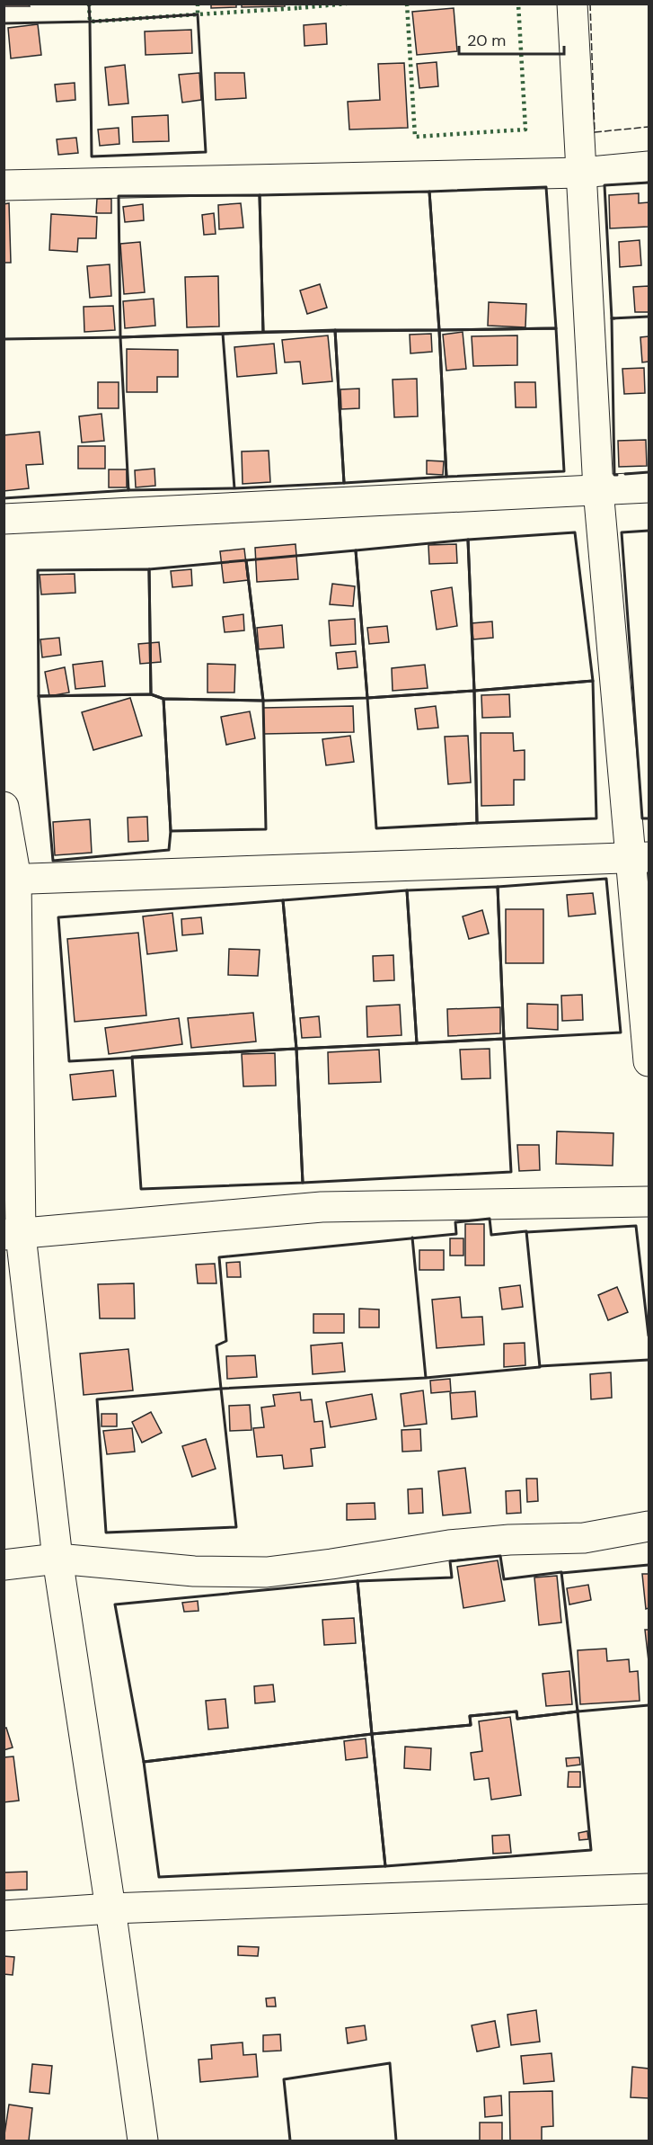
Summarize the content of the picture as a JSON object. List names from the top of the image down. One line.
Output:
{"scale_bar":"20 m"}
